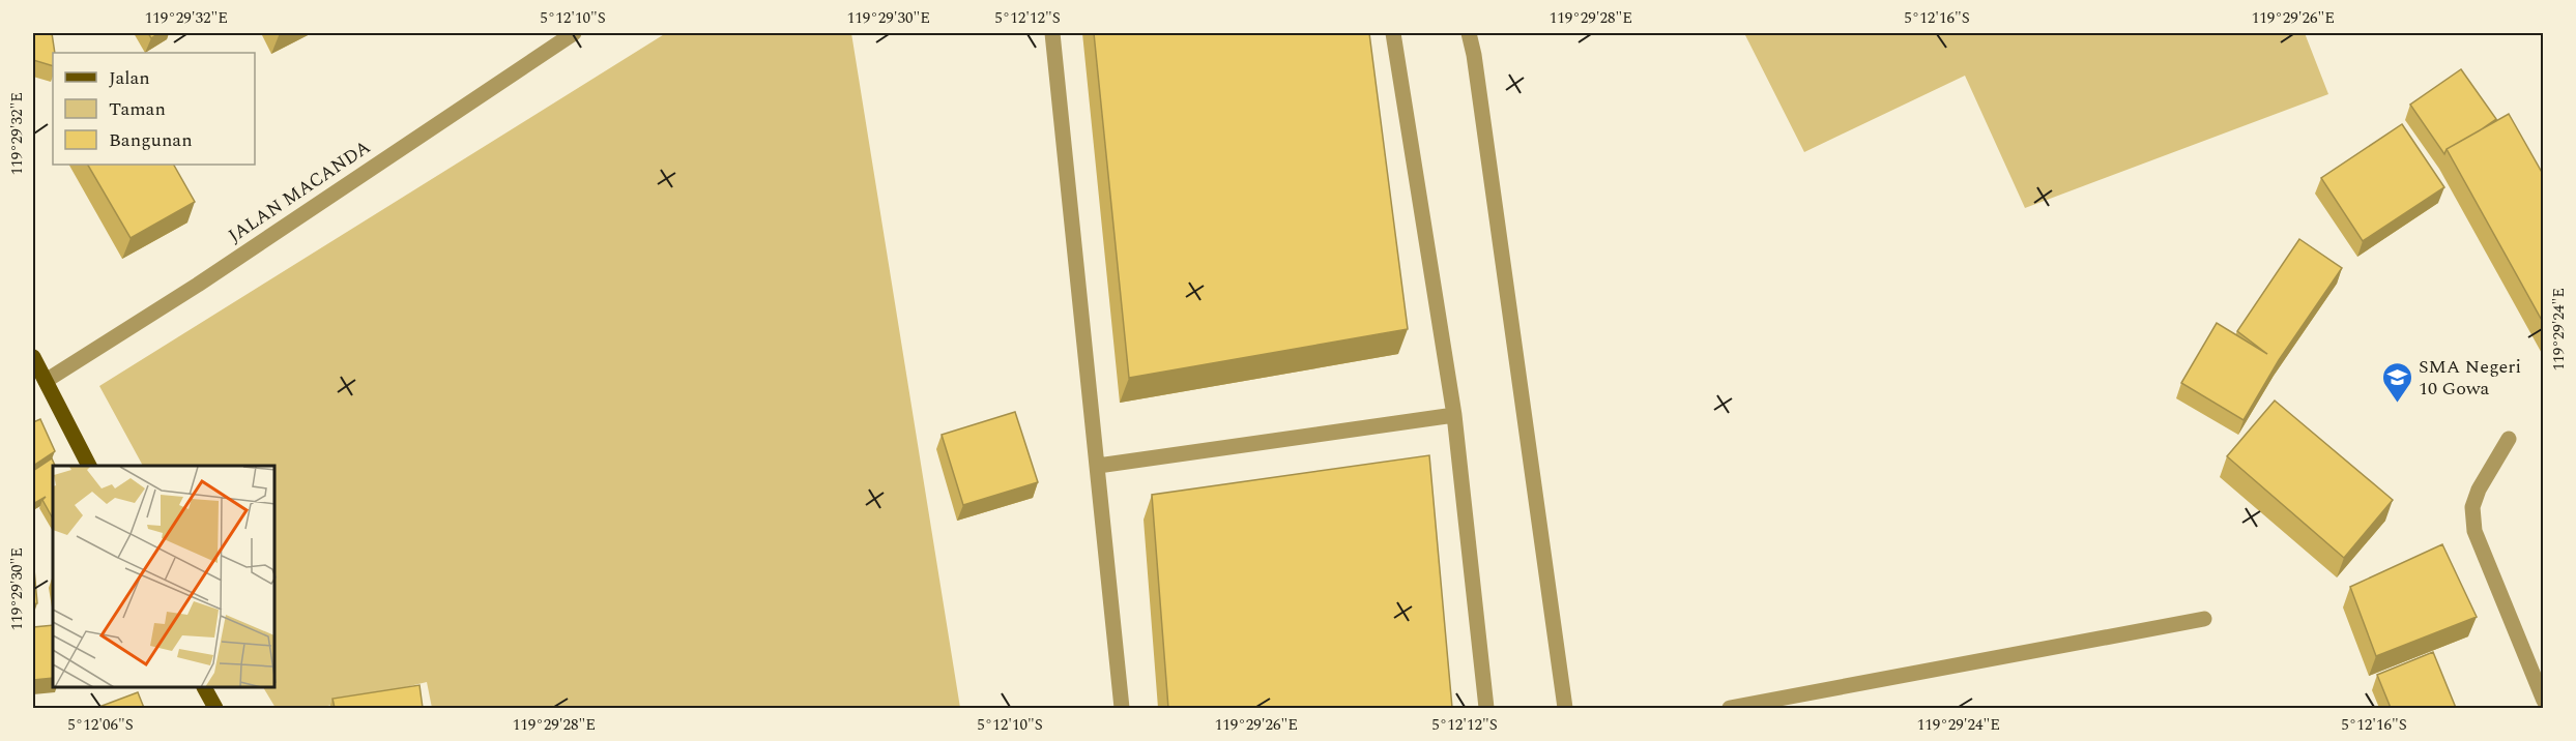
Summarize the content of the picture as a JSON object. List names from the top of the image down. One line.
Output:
{"streets":{"street":["JALAN MACANDA"]},"places":{"school or university":["SMA Negeri 10 Gowa"]},"legend":["Jalan","Taman","Bangunan"],"coordinates":["119°29'32\"E","5°12'10\"S","119°29'30\"E","5°12'12\"S","119°29'28\"E","5°12'16\"S","119°29'26\"E","119°29'24\"E","5°12'06\"S"]}
